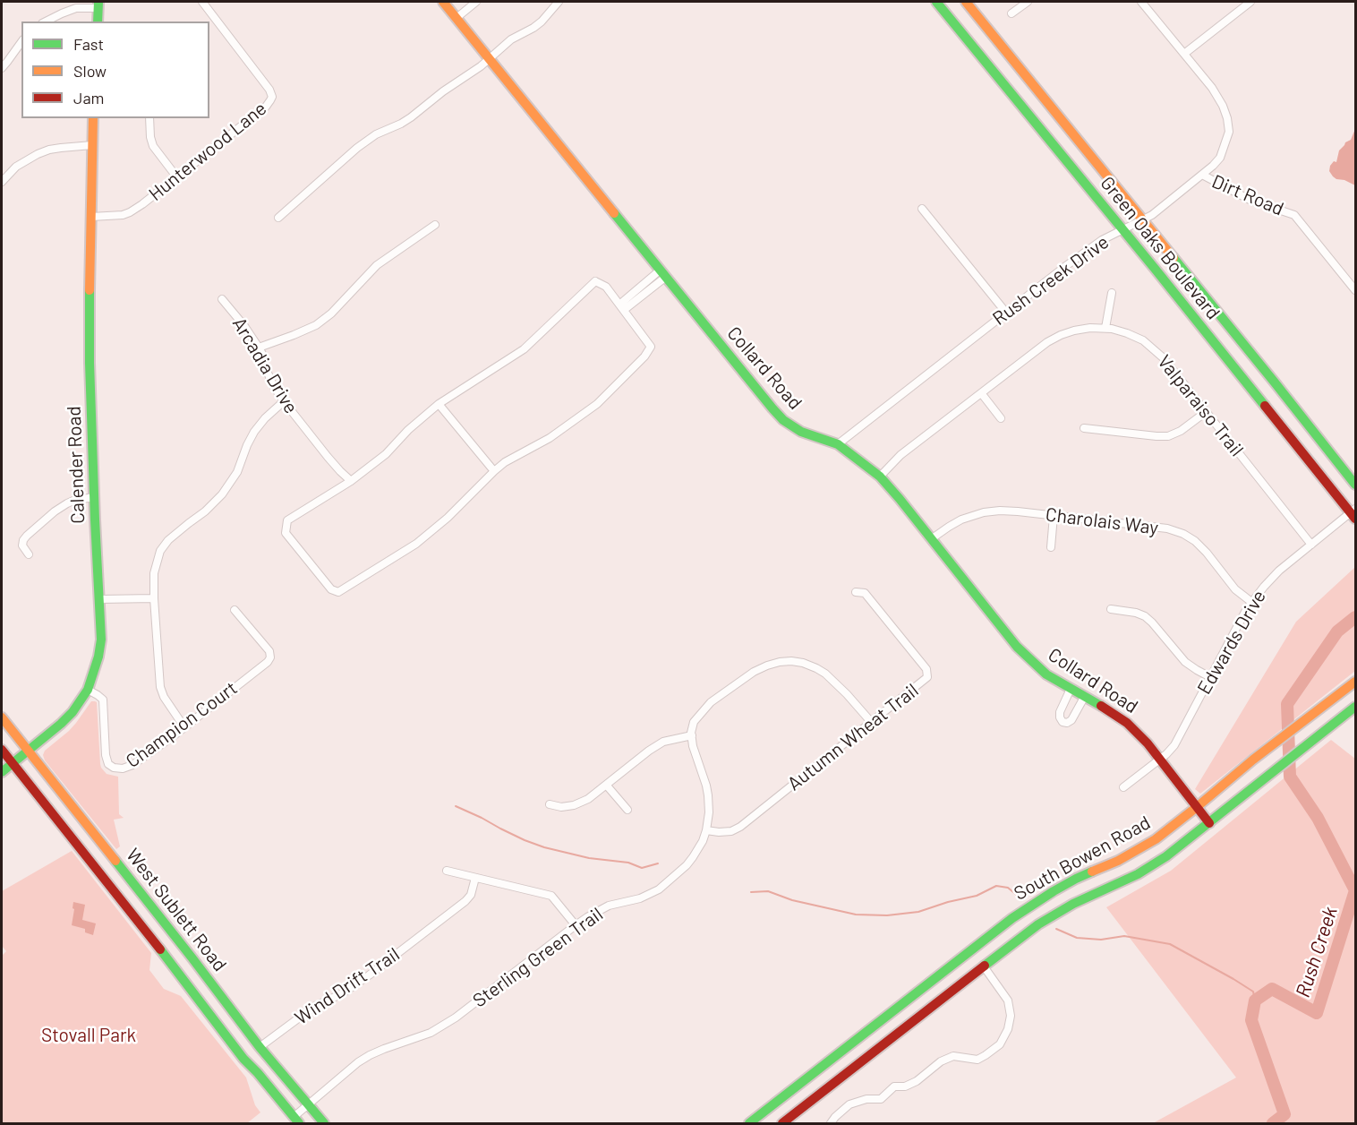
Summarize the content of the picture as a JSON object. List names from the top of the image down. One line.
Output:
{"streets":{"main road":["Green Oaks Boulevard","Collard Road","Calender Road","South Bowen Road","West Sublett Road"],"street":["Hunterwood Lane","Dirt Road","Rush Creek Drive","Arcadia Drive","Valparaiso Trail","Charolais Way","Edwards Drive","Champion Court","Autumn Wheat Trail","Sterling Green Trail","Wind Drift Trail"]},"crossings":[["Hunterwood Lane","Calender Road"],["Dirt Road","Rush Creek Drive"],["Green Oaks Boulevard","Rush Creek Drive"],["Green Oaks Boulevard","Edwards Drive"],["Rush Creek Drive","Collard Road"],["Collard Road","Valparaiso Trail"],["Collard Road","Charolais Way"],["Collard Road","Edwards Drive"],["Collard Road","South Bowen Road"],["Valparaiso Trail","Edwards Drive"],["Calender Road","Champion Court"],["Calender Road","West Sublett Road"],["Charolais Way","Edwards Drive"],["Autumn Wheat Trail","Sterling Green Trail"],["West Sublett Road","Sterling Green Trail"],["West Sublett Road","Wind Drift Trail"]],"water":["Rush Creek"],"parks":["Stovall Park"],"legend":["Fast","Slow","Jam"]}
